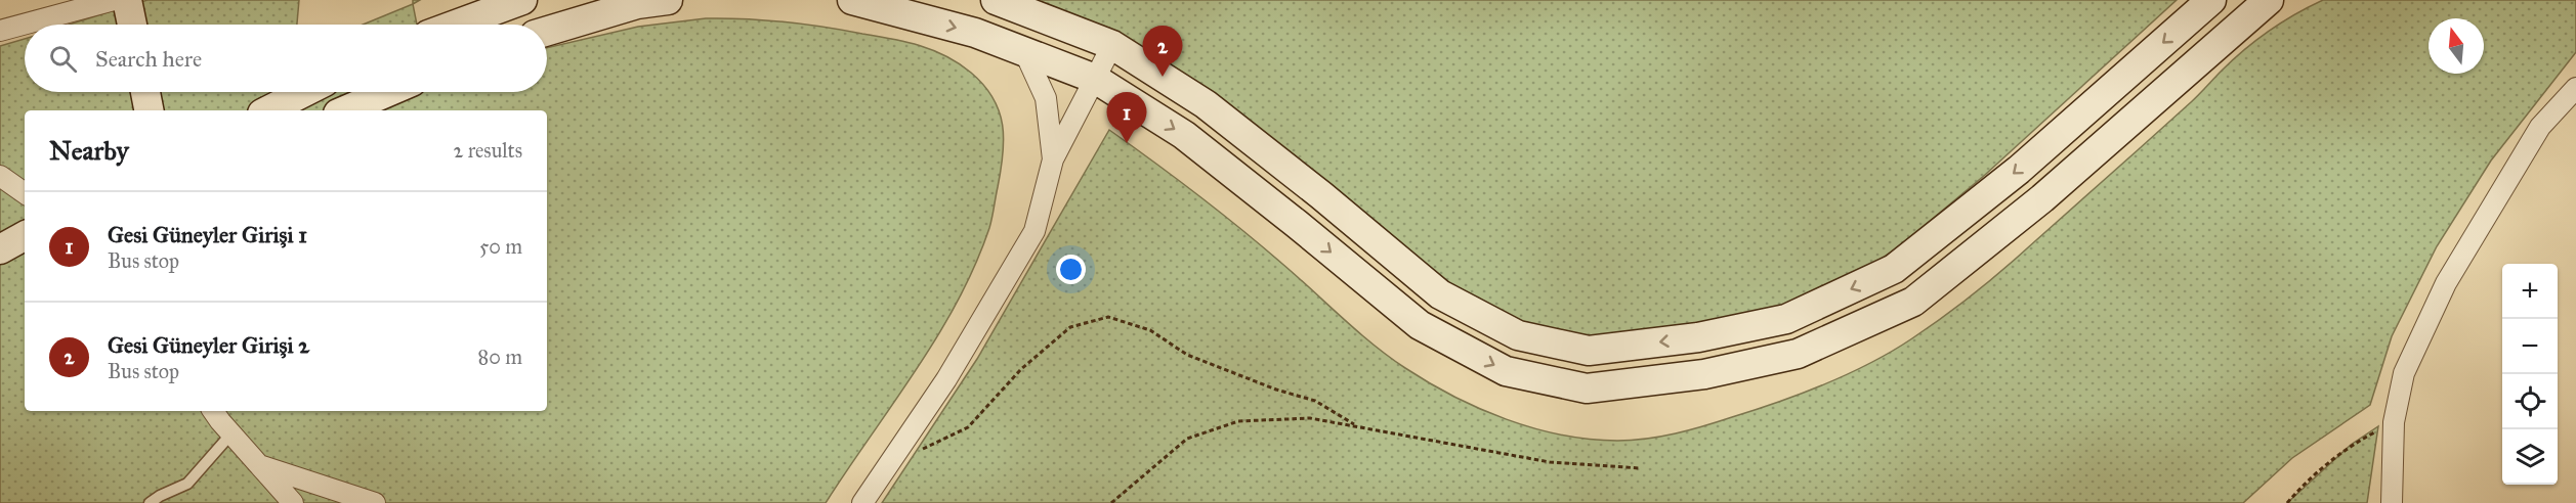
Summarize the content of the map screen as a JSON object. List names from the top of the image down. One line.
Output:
{"north":"top","page":{"search":"Search here","pins":["2","1"],"heading":["Nearby","2 results"],"list":[{"mark":"1","name":"Gesi Güneyler Girişi 1","note":"Bus stop","value":"50 m"},{"mark":"2","name":"Gesi Güneyler Girişi 2","note":"Bus stop","value":"80 m"}],"map_buttons":["+","−"]}}
